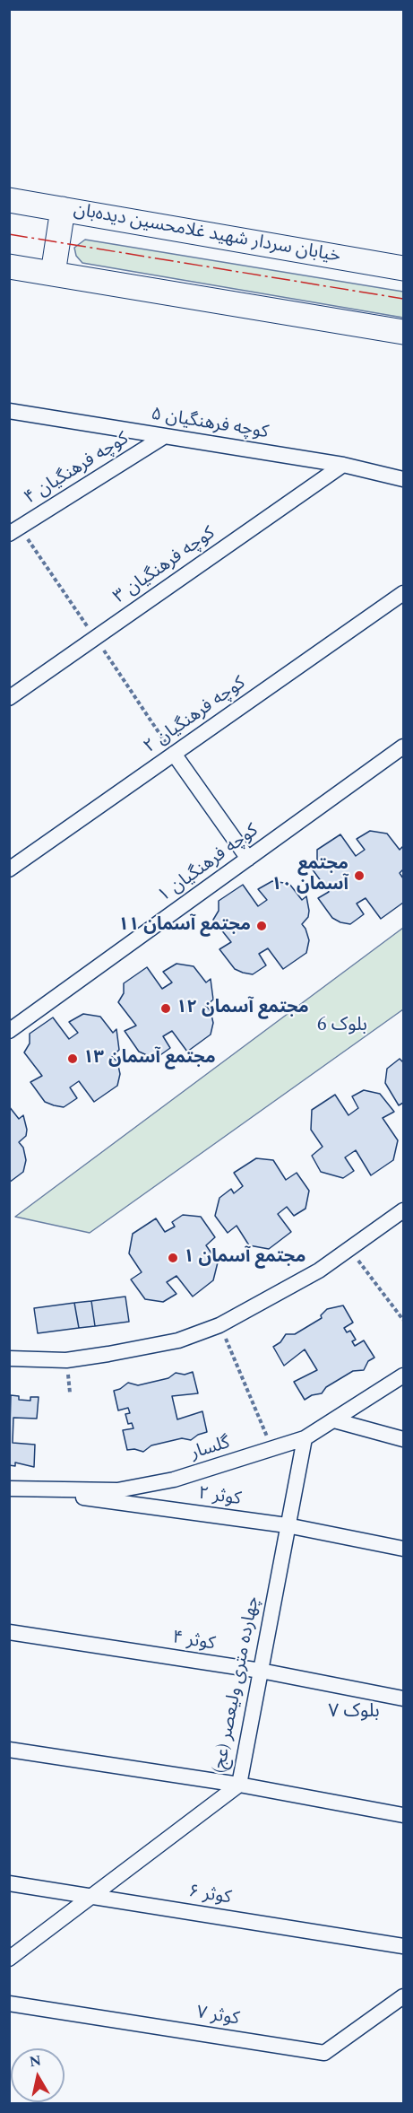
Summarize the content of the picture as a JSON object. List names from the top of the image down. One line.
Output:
{"streets":{"main road":["خیابان سردار شهید غلامحسین دیده‌بان"],"street":["کوچه فرهنگیان ۵","کوچه فرهنگیان ۴","کوچه فرهنگیان ۳","کوچه فرهنگیان ۲","کوچه فرهنگیان ۱","گلسار","کوثر ۲","کوثر ۴","چهارده متری ولیعصر (عج)","کوثر ۶","کوثر ۷"]},"crossings":[["کوچه فرهنگیان ۵","کوچه فرهنگیان ۴"],["کوچه فرهنگیان ۵","کوچه فرهنگیان ۳"],["گلسار","کوثر ۲"],["گلسار","چهارده متری ولیعصر (عج)"],["کوثر ۲","چهارده متری ولیعصر (عج)"],["کوثر ۴","چهارده متری ولیعصر (عج)"],["چهارده متری ولیعصر (عج)","کوثر ۶"]],"districts":["بلوک 6","بلوک ۷"],"places":["مجتمع آسمان ۱۰","مجتمع آسمان ۱۱","مجتمع آسمان ۱۲","مجتمع آسمان ۱۳","مجتمع آسمان ۱"],"north":"top"}
